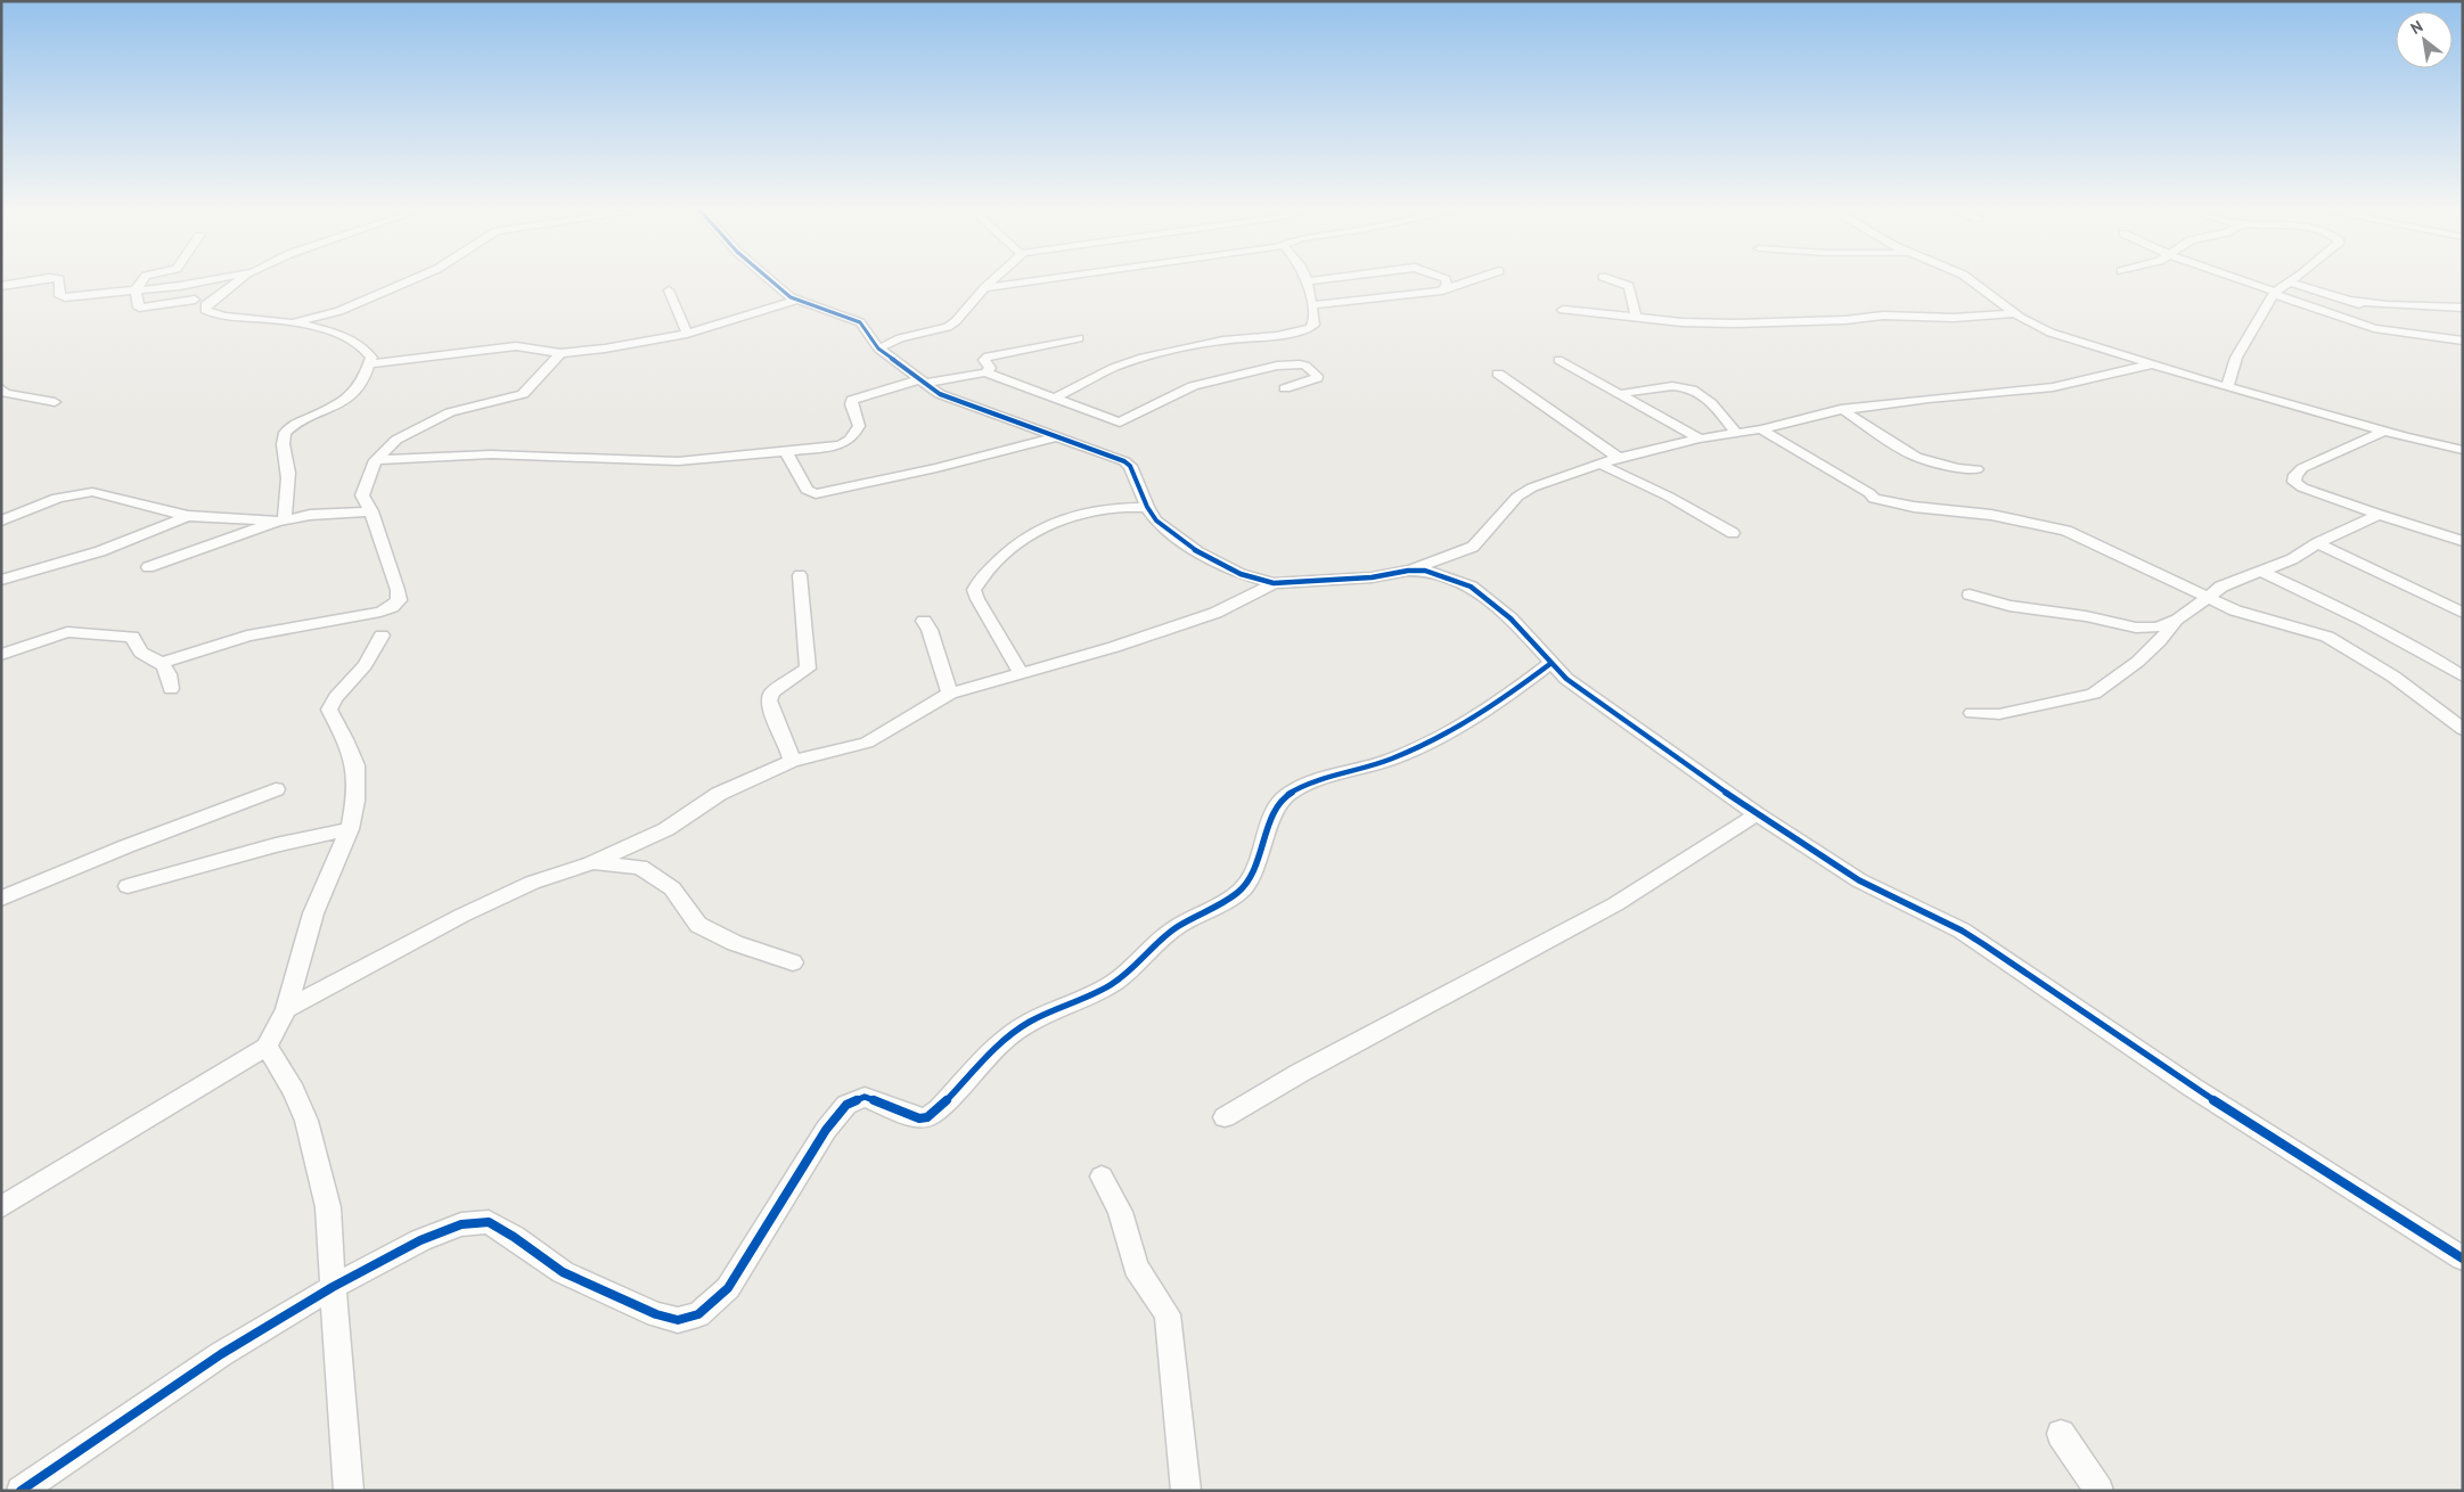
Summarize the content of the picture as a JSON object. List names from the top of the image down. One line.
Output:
{"north":"top left"}
